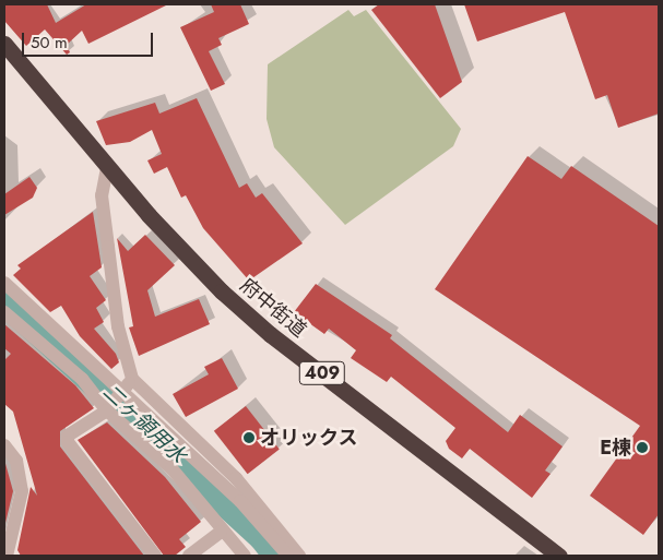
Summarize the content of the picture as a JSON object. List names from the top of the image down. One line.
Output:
{"streets":{"highway":["府中街道","409"]},"water":["二ヶ領用水"],"places":["オリックス","E棟"],"scale_bar":"50 m"}
